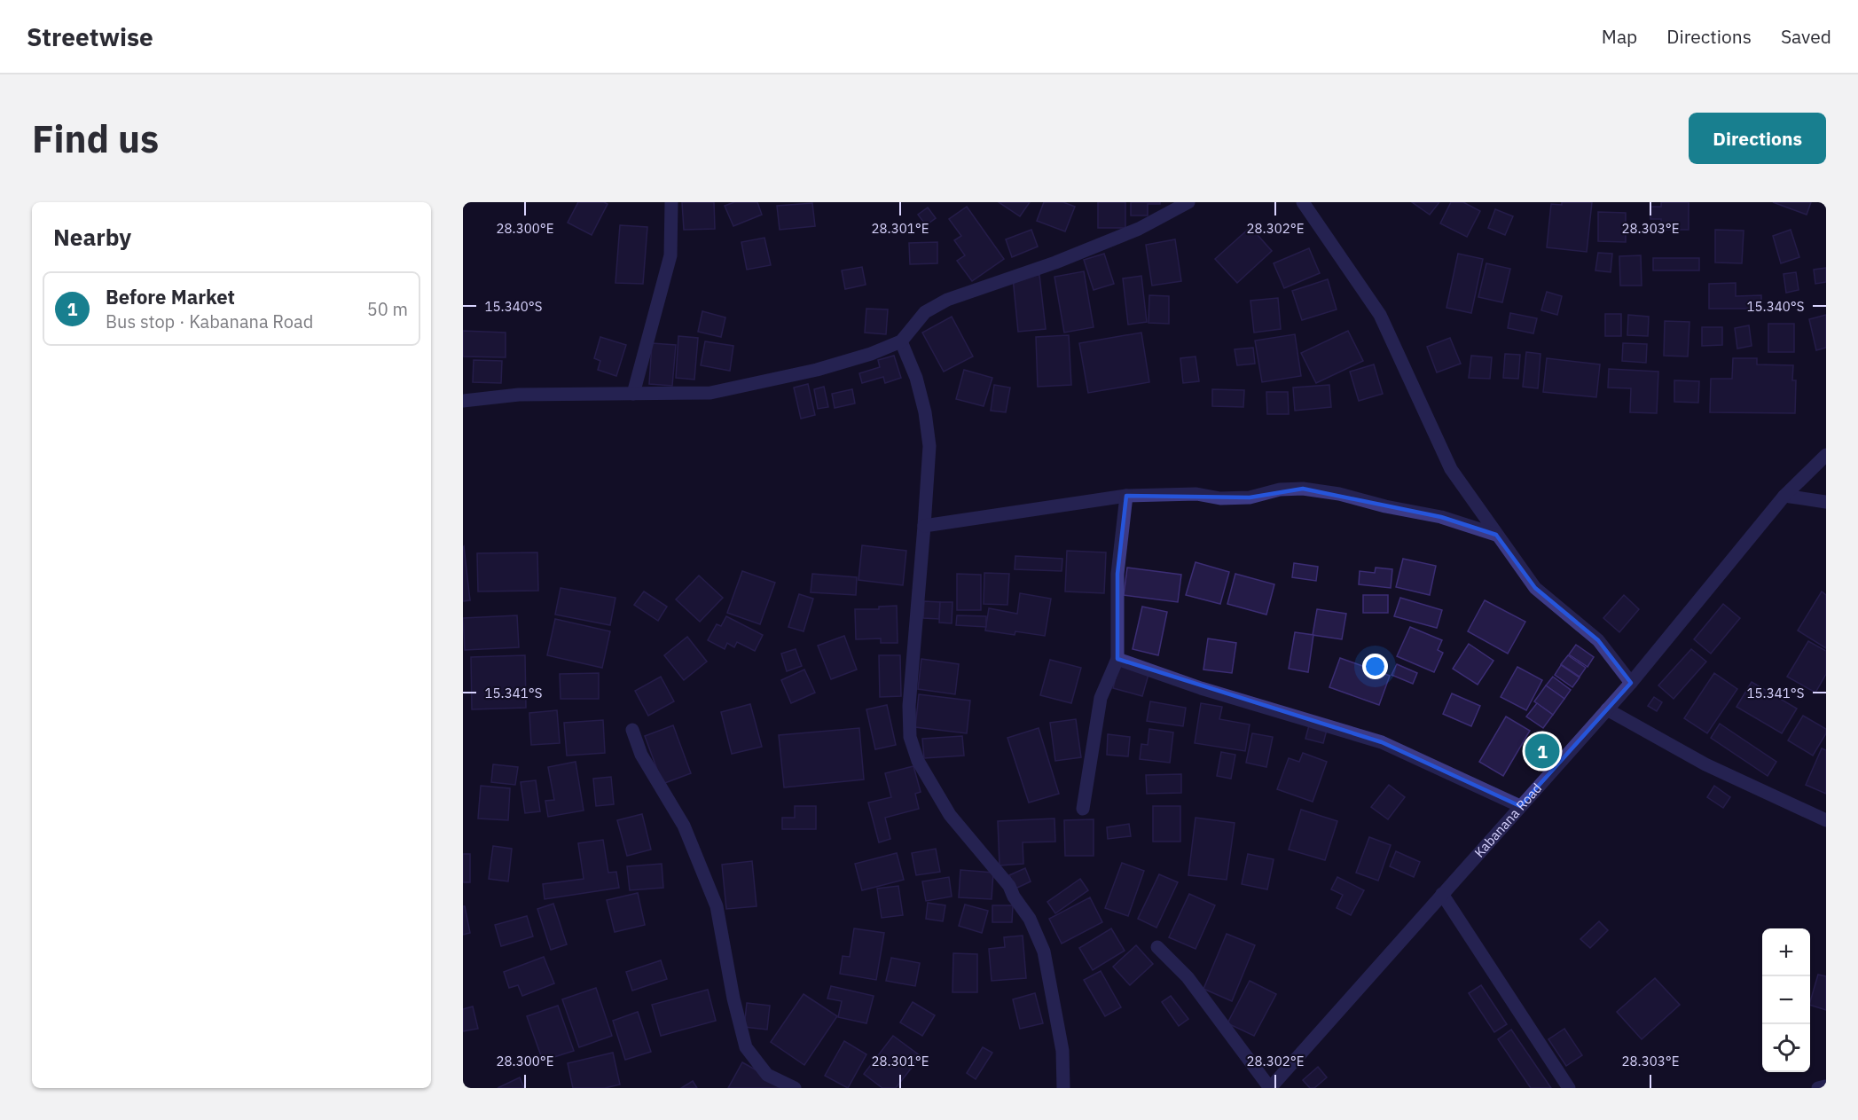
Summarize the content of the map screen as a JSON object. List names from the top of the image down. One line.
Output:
{"streets":{"street":["Kabanana Road"]},"page":{"header":"Streetwise","nav":["Map","Directions","Saved"],"buttons":"Directions","title":"Find us","heading":"Nearby","list":[{"mark":"1","name":"Before Market","note":"Bus stop · Kabanana Road","value":"50 m"}],"pins":"1","map_buttons":["+","−"]},"coordinates":["28.300°E","28.301°E","28.302°E","28.303°E","15.340°S","15.341°S"]}
